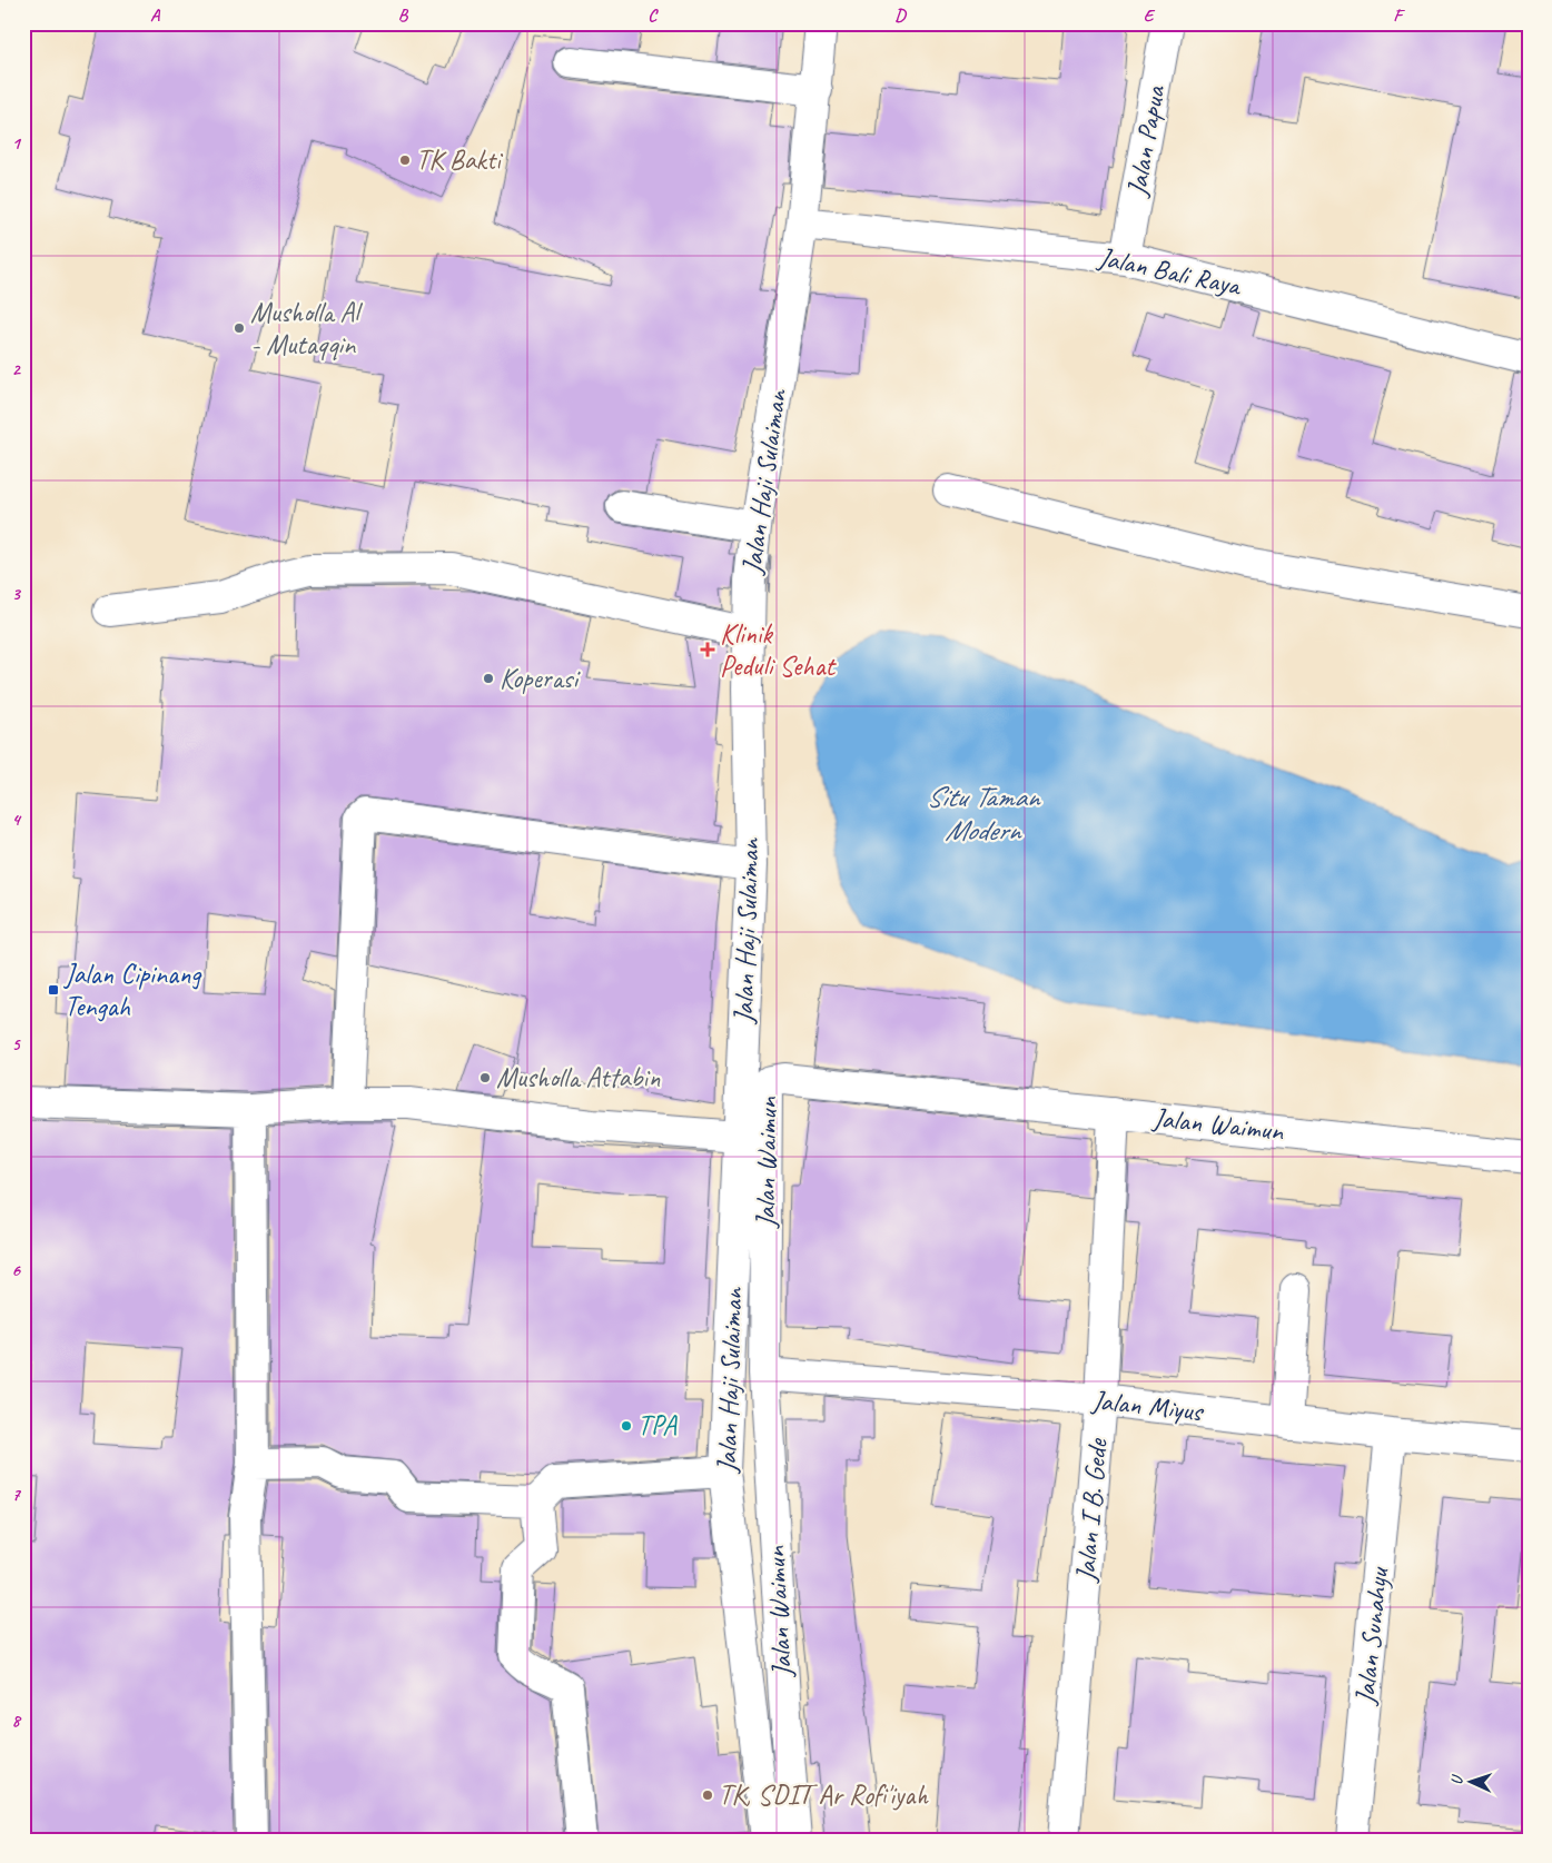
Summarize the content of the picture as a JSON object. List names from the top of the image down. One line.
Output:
{"streets":{"street":["Jalan Papua","Jalan Bali Raya","Jalan Haji Sulaiman","Jalan Waimun","Jalan Miyus","Jalan I B. Gede","Jalan Sunahyu"]},"crossings":[["Jalan Papua","Jalan Bali Raya"],["Jalan Bali Raya","Jalan Haji Sulaiman"],["Jalan Waimun","Jalan Miyus"],["Jalan Waimun","Jalan I B. Gede"],["Jalan Miyus","Jalan I B. Gede"],["Jalan Miyus","Jalan Sunahyu"]],"water":["Situ Taman Modern"],"places":{"other":["TK Bakti","Musholla Al - Mutaqqin","Koperasi","Musholla Attabin","TPA","TK, SDIT Ar Rofi'iyah"],"health":["Klinik Peduli Sehat"],"transit":["Jalan Cipinang Tengah"]},"north":"left","grid":{"columns":["A","B","C","D","E","F"],"rows":["1","2","3","4","5","6","7","8"]}}
